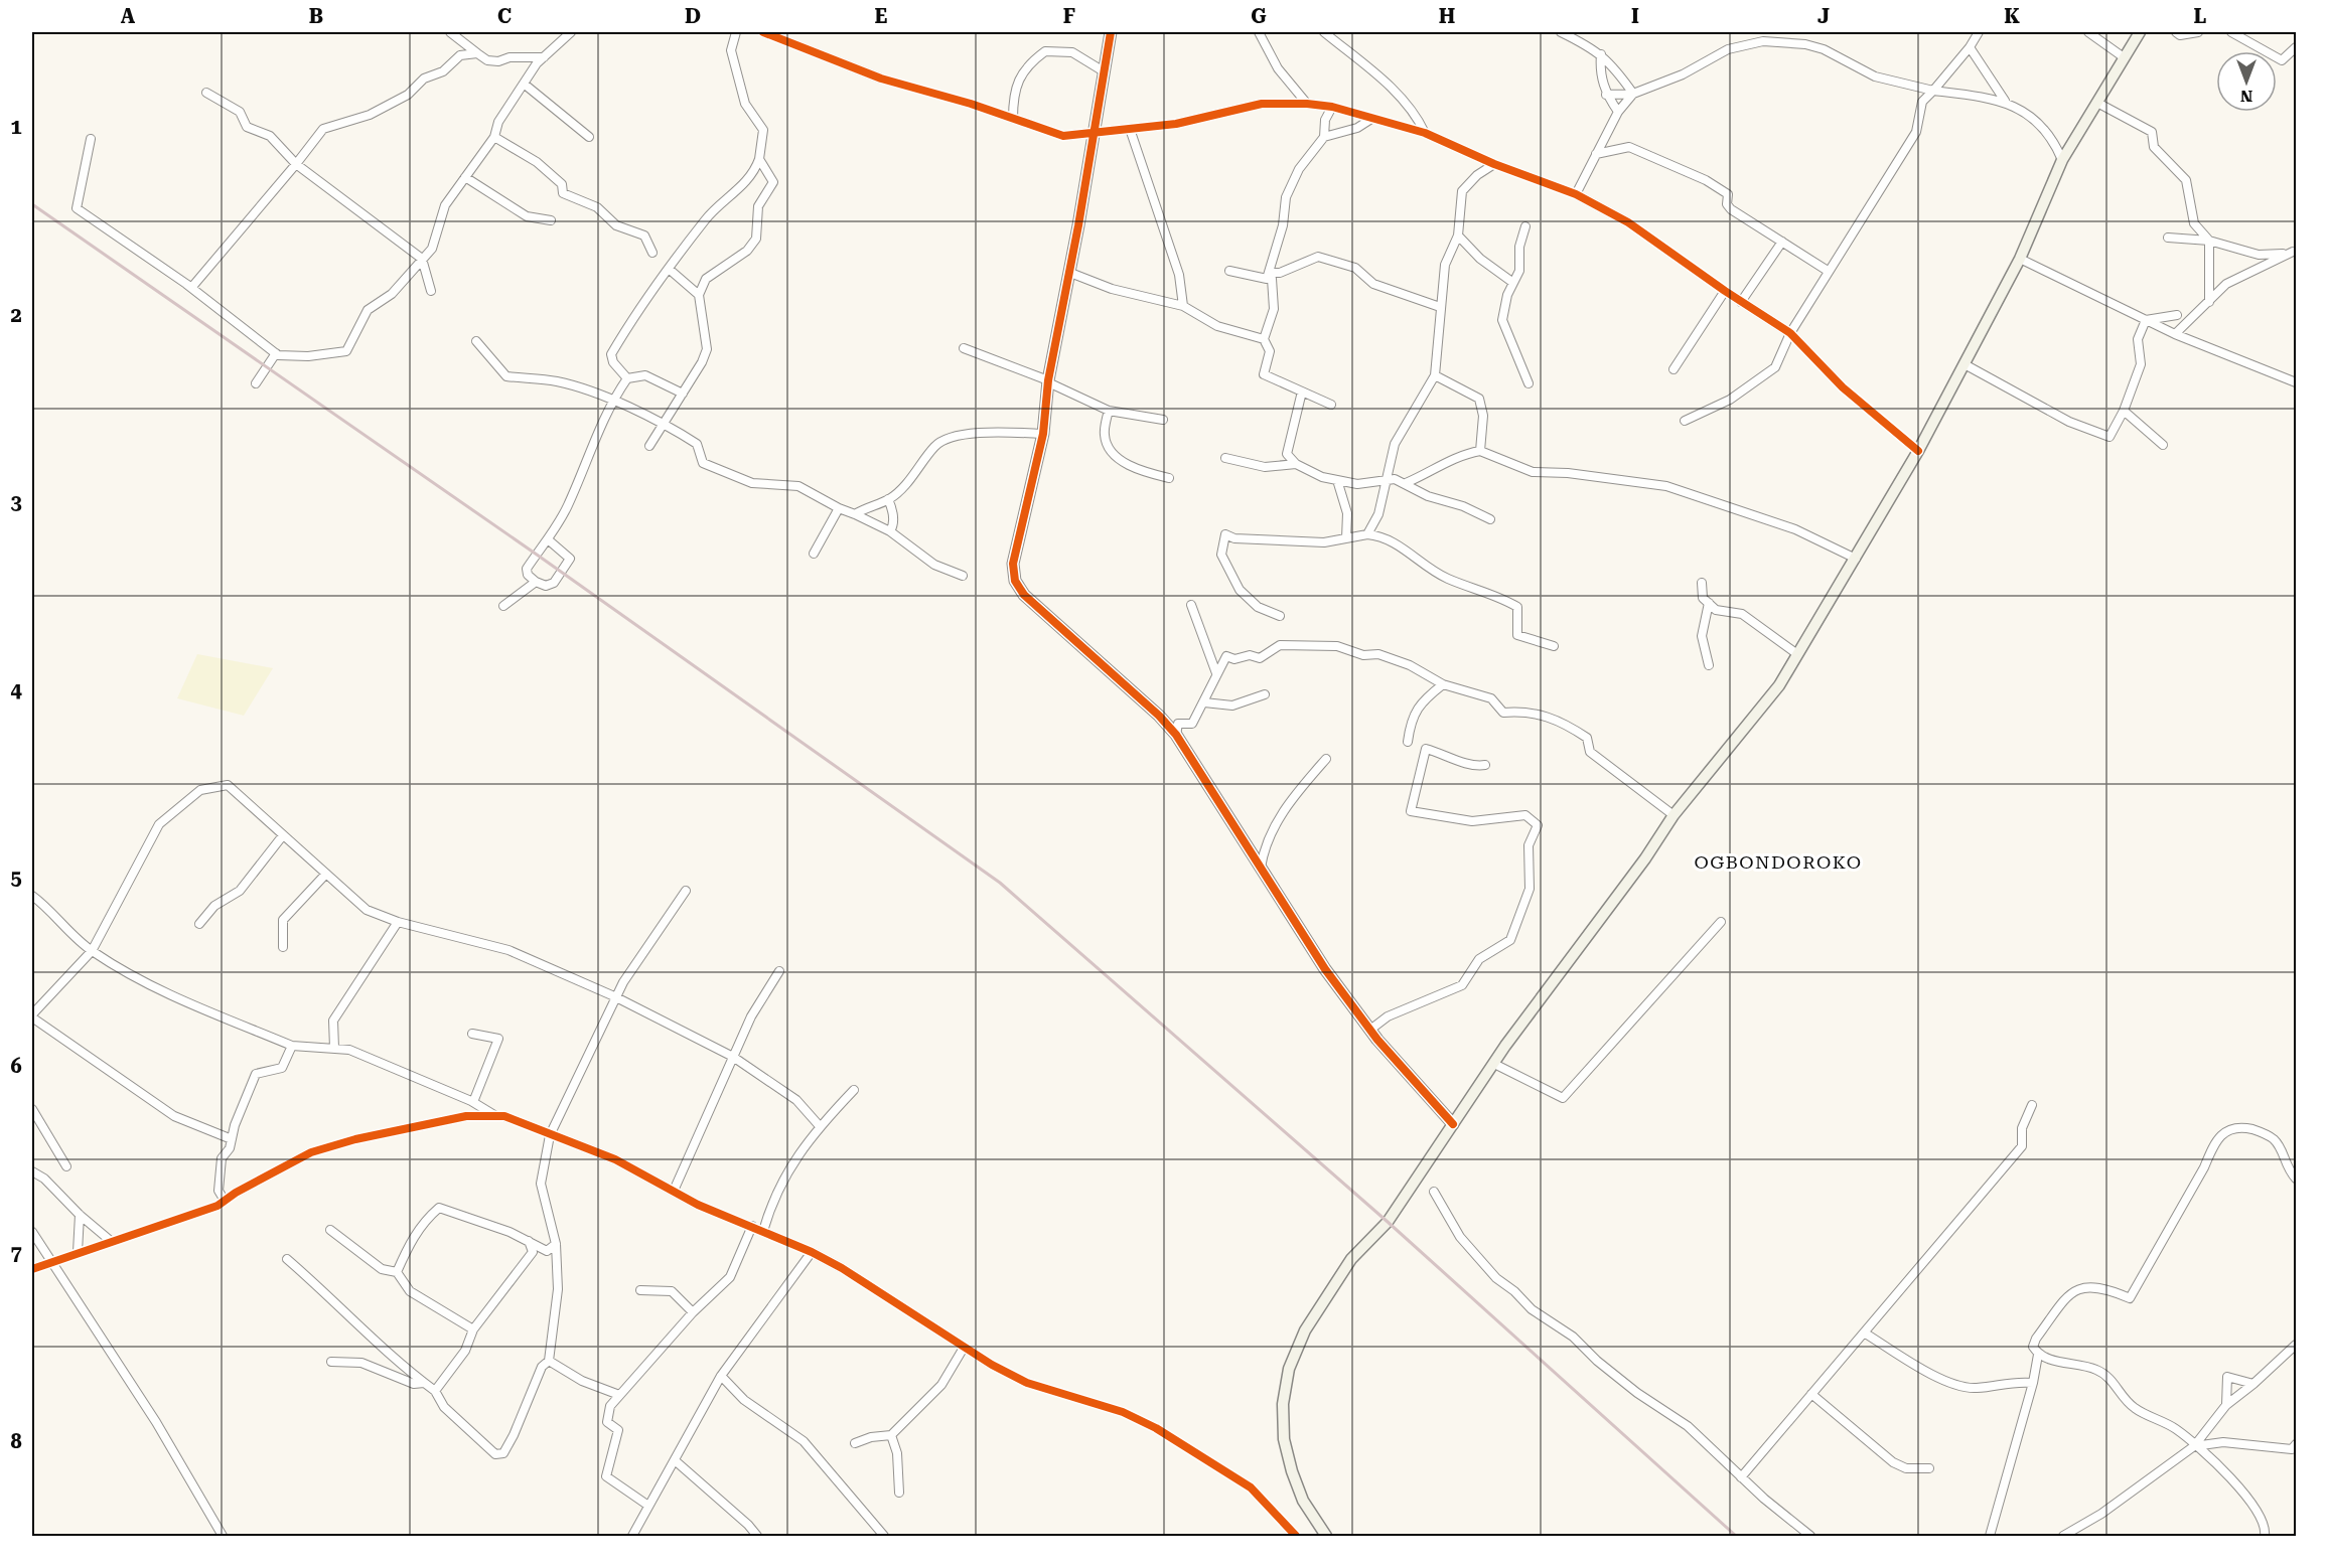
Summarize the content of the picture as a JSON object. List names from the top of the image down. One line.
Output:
{"districts":["OGBONDOROKO"],"north":"bottom","grid":{"columns":["A","B","C","D","E","F","G","H","I","J","K","L"],"rows":["1","2","3","4","5","6","7","8"]}}
